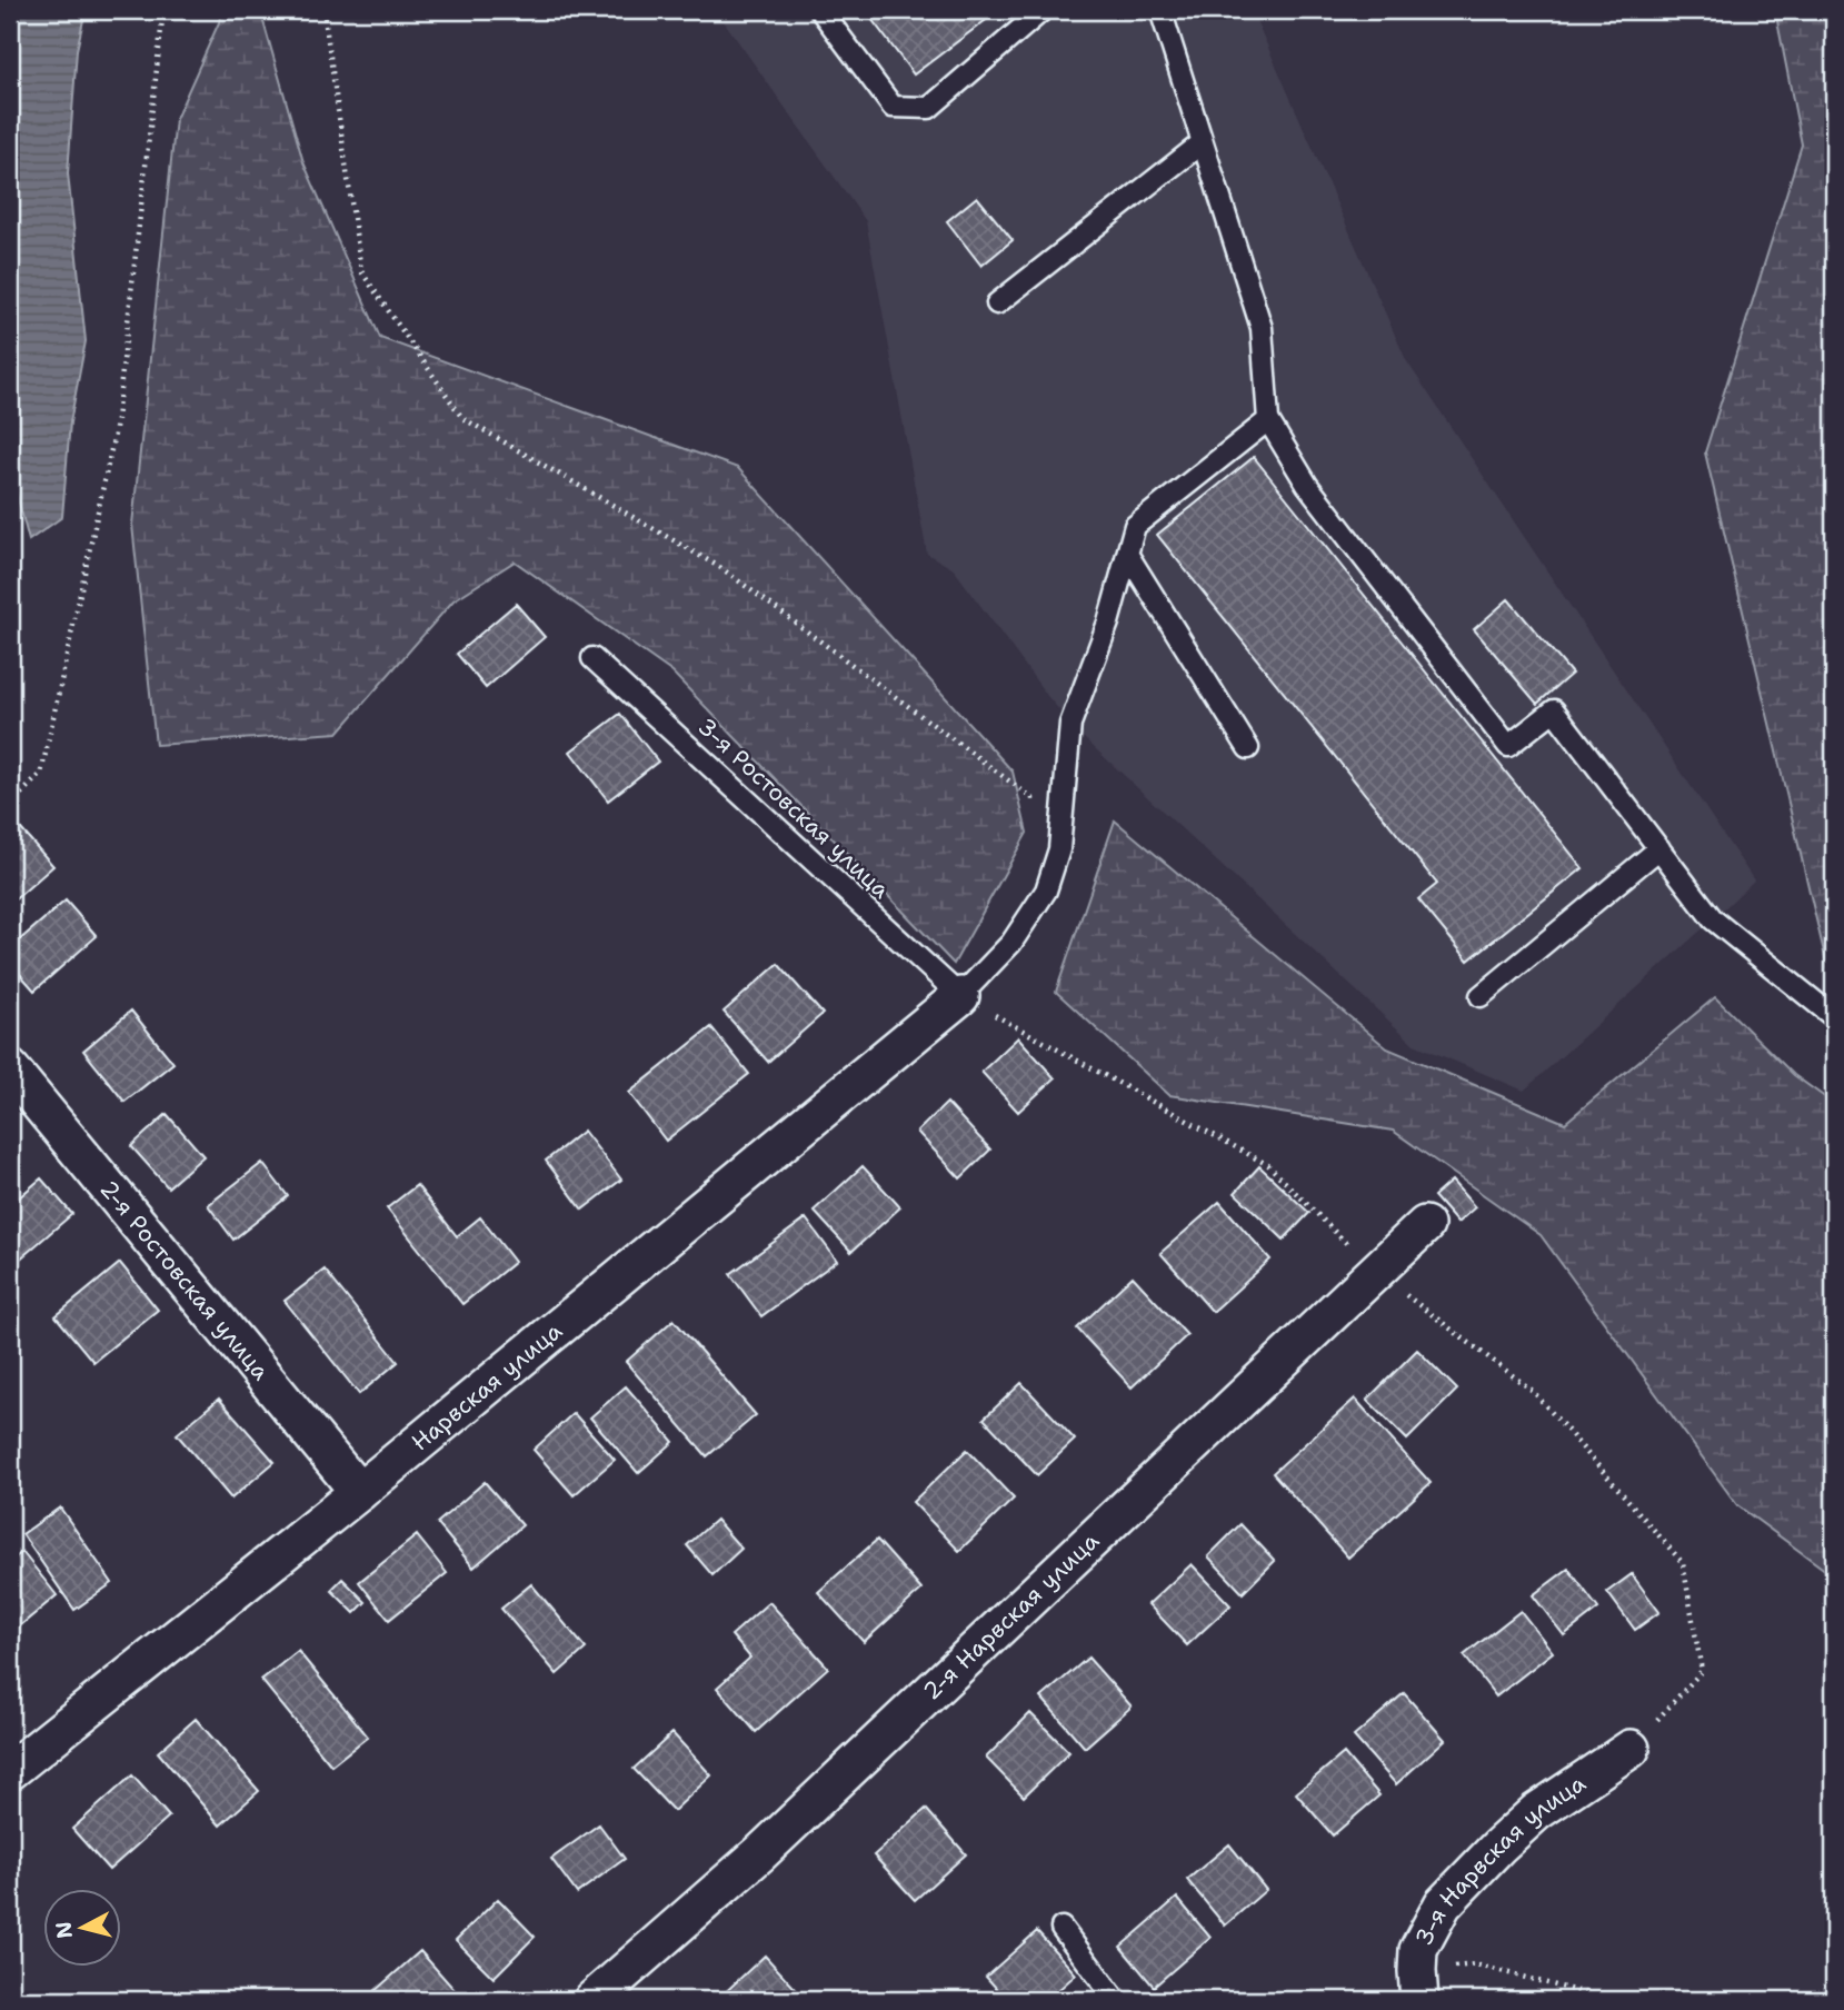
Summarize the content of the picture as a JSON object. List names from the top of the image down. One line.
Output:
{"streets":{"street":["2-я Ростовская улица","Нарвская улица","2-я Нарвская улица","3-я Нарвская улица"],"lane":["3-я Ростовская улица"]},"crossings":[["3-я Ростовская улица","Нарвская улица"],["2-я Ростовская улица","Нарвская улица"]],"north":"left"}
